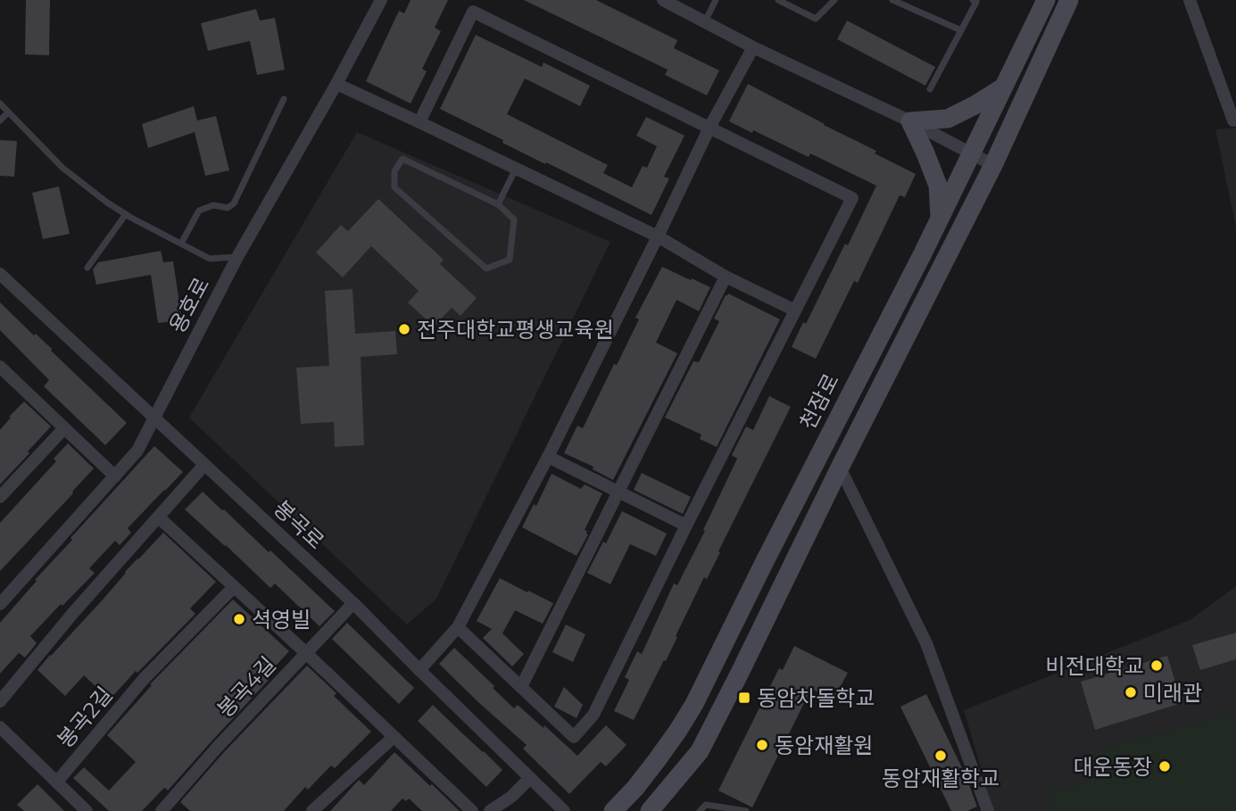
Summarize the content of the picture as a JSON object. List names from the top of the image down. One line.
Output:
{"streets":{"street":["용호로","천잠로","봉곡로","봉곡4길","봉곡2길"]},"crossings":[["용호로","봉곡로"],["봉곡4길","봉곡2길"]],"places":{"other":["전주대학교평생교육원","셕영빌","비전대학교","미래관","동암재활원","동암재활학교","대운동장"],"transit":["동암차돌학교"]}}
